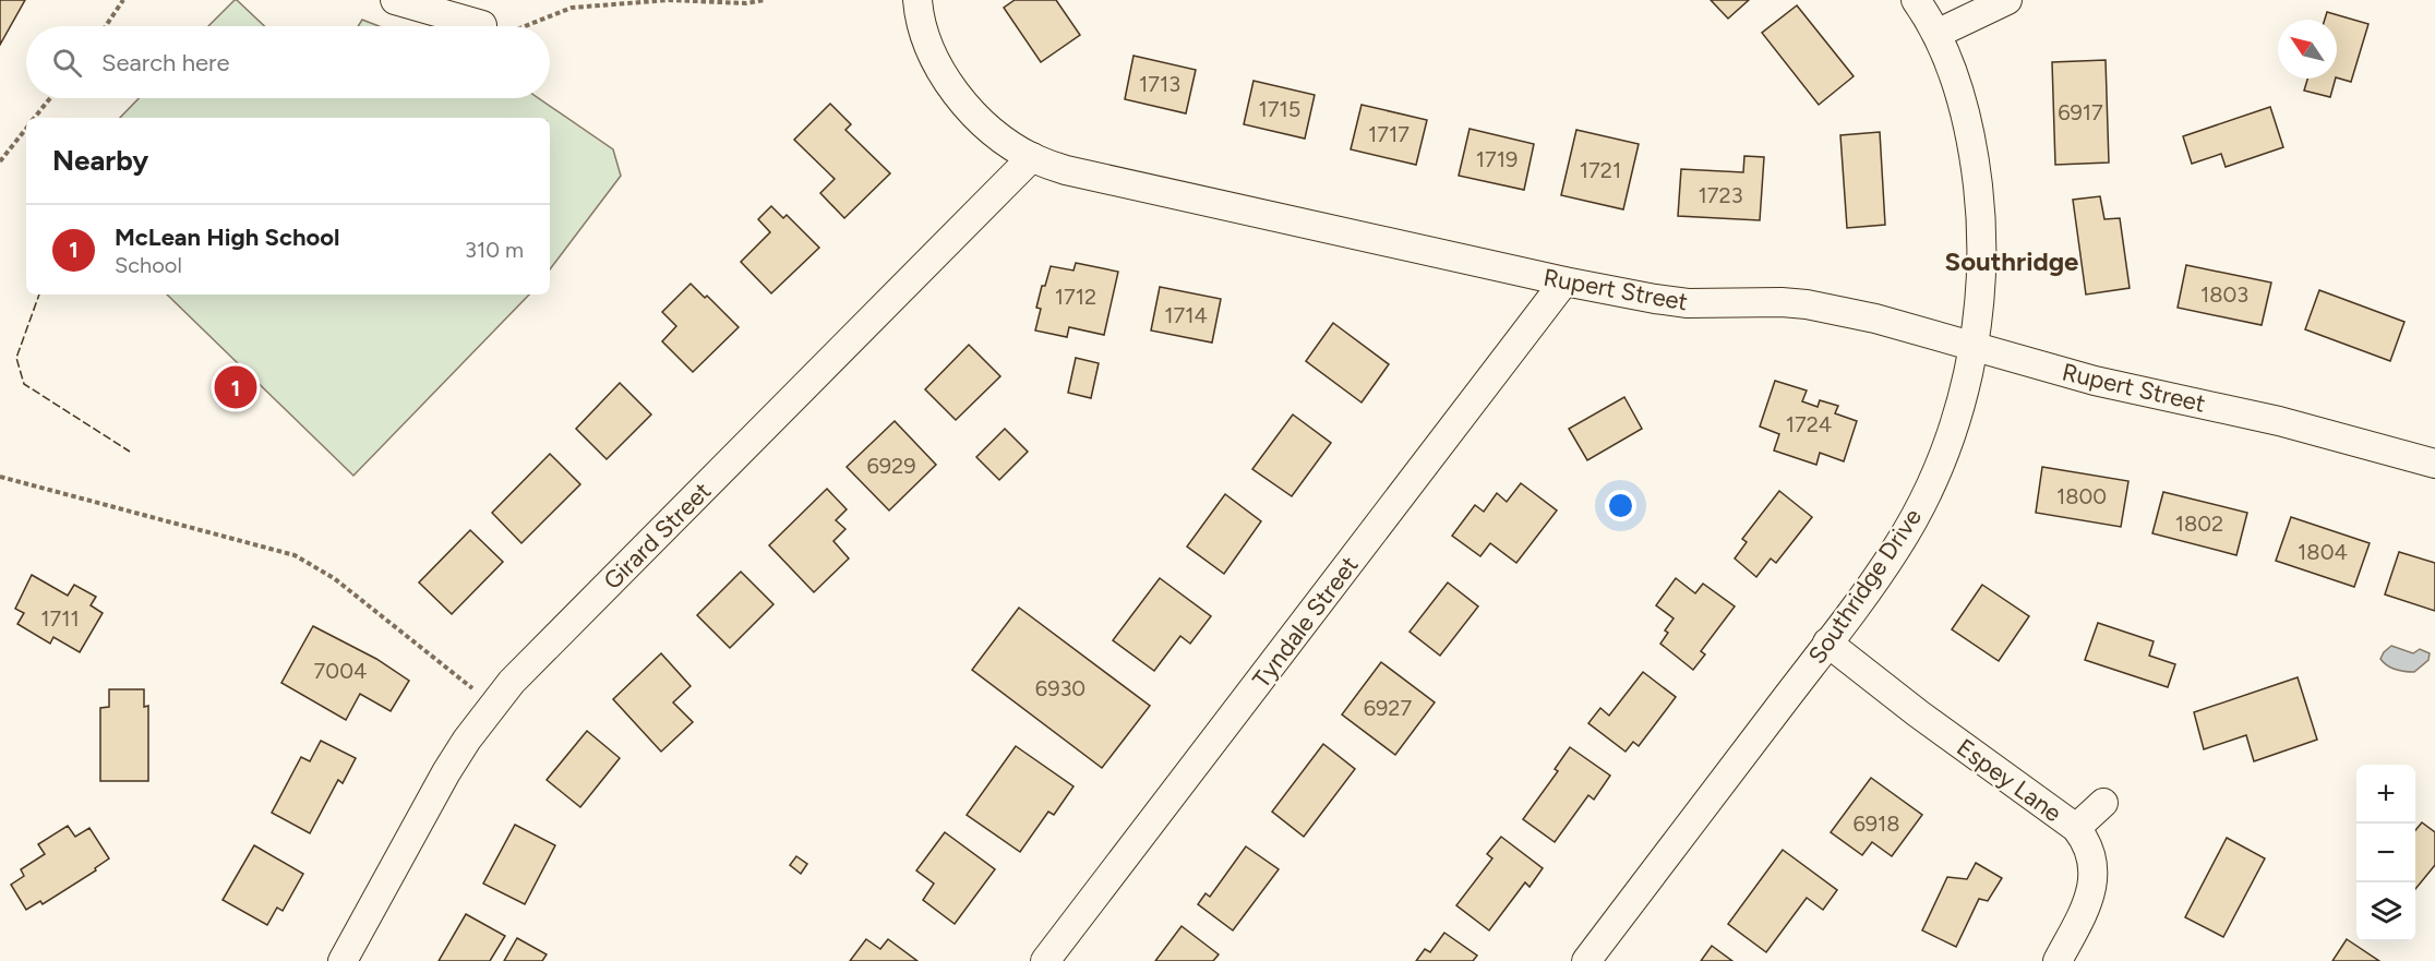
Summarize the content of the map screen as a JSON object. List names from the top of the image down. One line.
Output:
{"streets":{"street":["Rupert Street","Girard Street","Southridge Drive","Tyndale Street","Espey Lane"]},"crossings":[["Rupert Street","Girard Street"],["Rupert Street","Southridge Drive"],["Rupert Street","Tyndale Street"],["Southridge Drive","Espey Lane"]],"districts":["Southridge"],"house_numbers":["1713","1715","6917","1717","1719","1721","1723","1803","1712","1714","1724","6929","1800","1802","1804","1711","7004","6930","6927","6918"],"north":"top left","page":{"search":"Search here","heading":"Nearby","list":[{"mark":"1","name":"McLean High School","note":"School","value":"310 m"}],"pins":"1","map_buttons":["+","−"]}}
